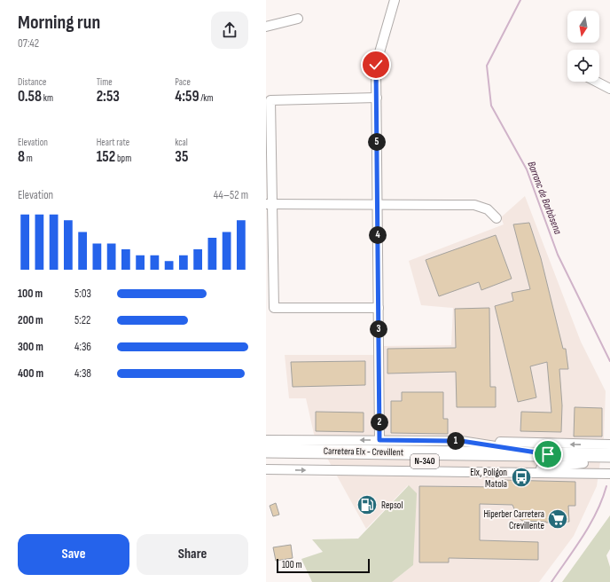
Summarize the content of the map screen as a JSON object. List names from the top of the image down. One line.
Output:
{"streets":{"highway":["Carretera Elx - Crevillent","N-340"]},"water":["Barranc de Barbàsena"],"places":{"bus stop":["Elx, Polígon Matola"],"fuel station":["Repsol"],"supermarket":["Hiperber Carretera Crevillente"]},"scale_bar":"100 m","north":"bottom","page":{"heading":["Morning run","07:42"],"stats":[["Distance","0.58 km"],["Time","2:53"],["Pace","4:59 /km"],["Elevation","8 m"],["Heart rate","152 bpm"],["kcal","35"]],"pins":["5","4","3","2","1"],"chart":["Elevation","44–52 m"],"list":[{"name":"100 m","note":"5:03"},{"name":"200 m","note":"5:22"},{"name":"300 m","note":"4:36"},{"name":"400 m","note":"4:38"}],"buttons":["Save","Share"],"scale":"100 m"}}
